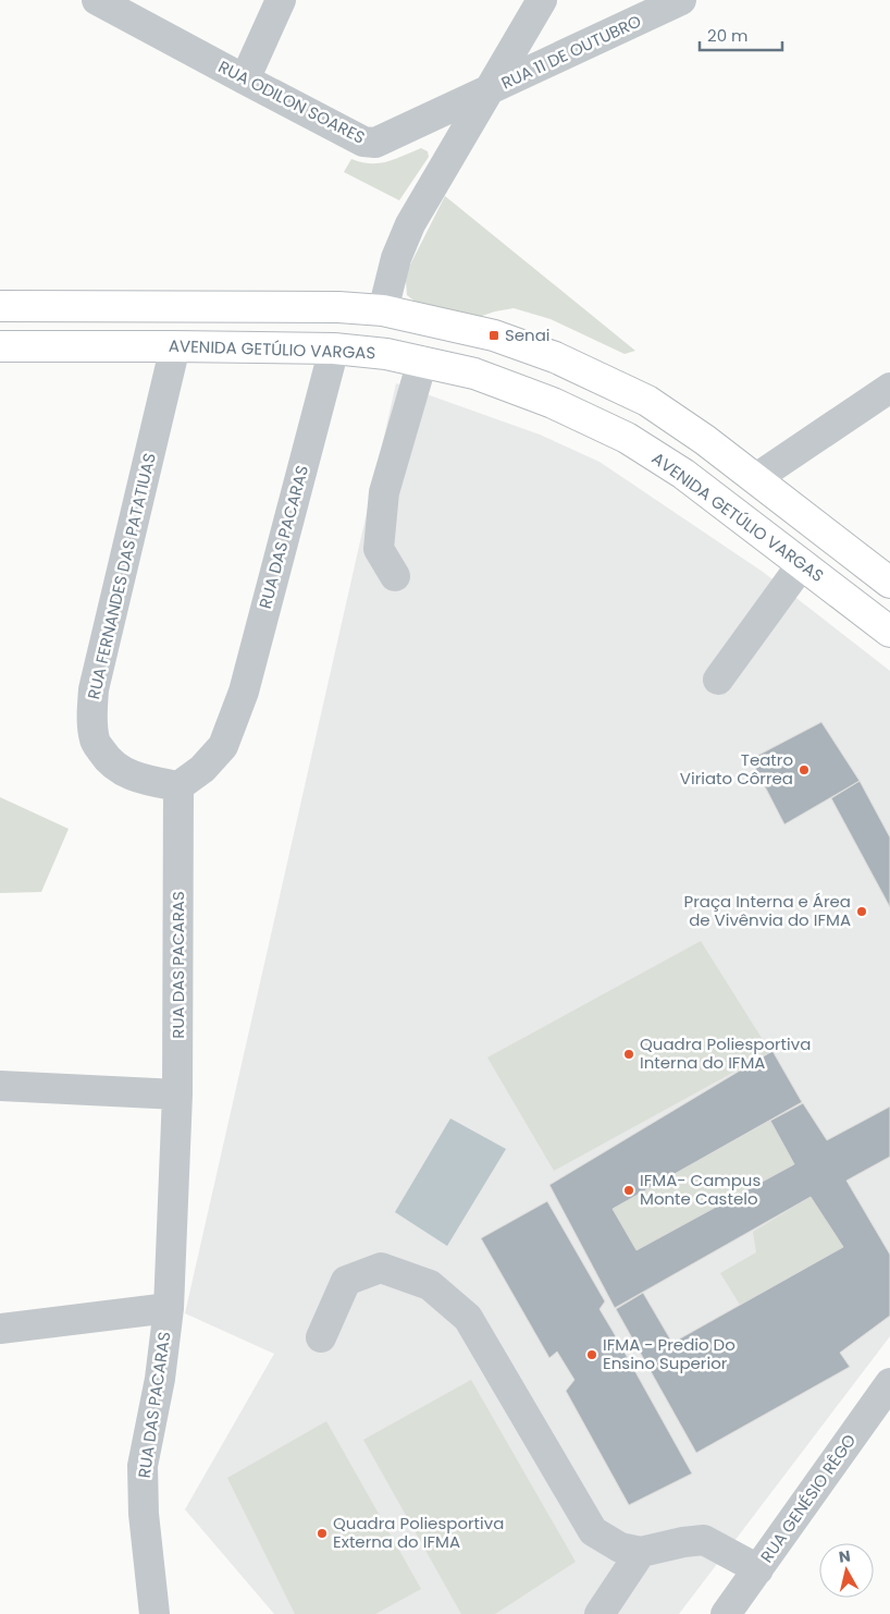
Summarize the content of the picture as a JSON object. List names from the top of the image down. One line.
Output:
{"streets":{"main road":["AVENIDA GETÚLIO VARGAS"],"street":["RUA 11 DE OUTUBRO","RUA ODILON SOARES","RUA DAS PACARAS","RUA FERNANDES DAS PATATIUAS","RUA GENÉSIO RÊGO"]},"crossings":[["RUA 11 DE OUTUBRO","RUA ODILON SOARES"],["AVENIDA GETÚLIO VARGAS","RUA DAS PACARAS"],["AVENIDA GETÚLIO VARGAS","RUA FERNANDES DAS PATATIUAS"],["RUA DAS PACARAS","RUA FERNANDES DAS PATATIUAS"]],"places":{"transit":["Senai"],"other":["Teatro Viriato Côrrea","Praça Interna e Área de Vivênvia do IFMA","Quadra Poliesportiva Interna do IFMA","IFMA- Campus Monte Castelo","IFMA - Predio Do Ensino Superior","Quadra Poliesportiva Externa do IFMA"]},"scale_bar":"20 m","north":"top"}
